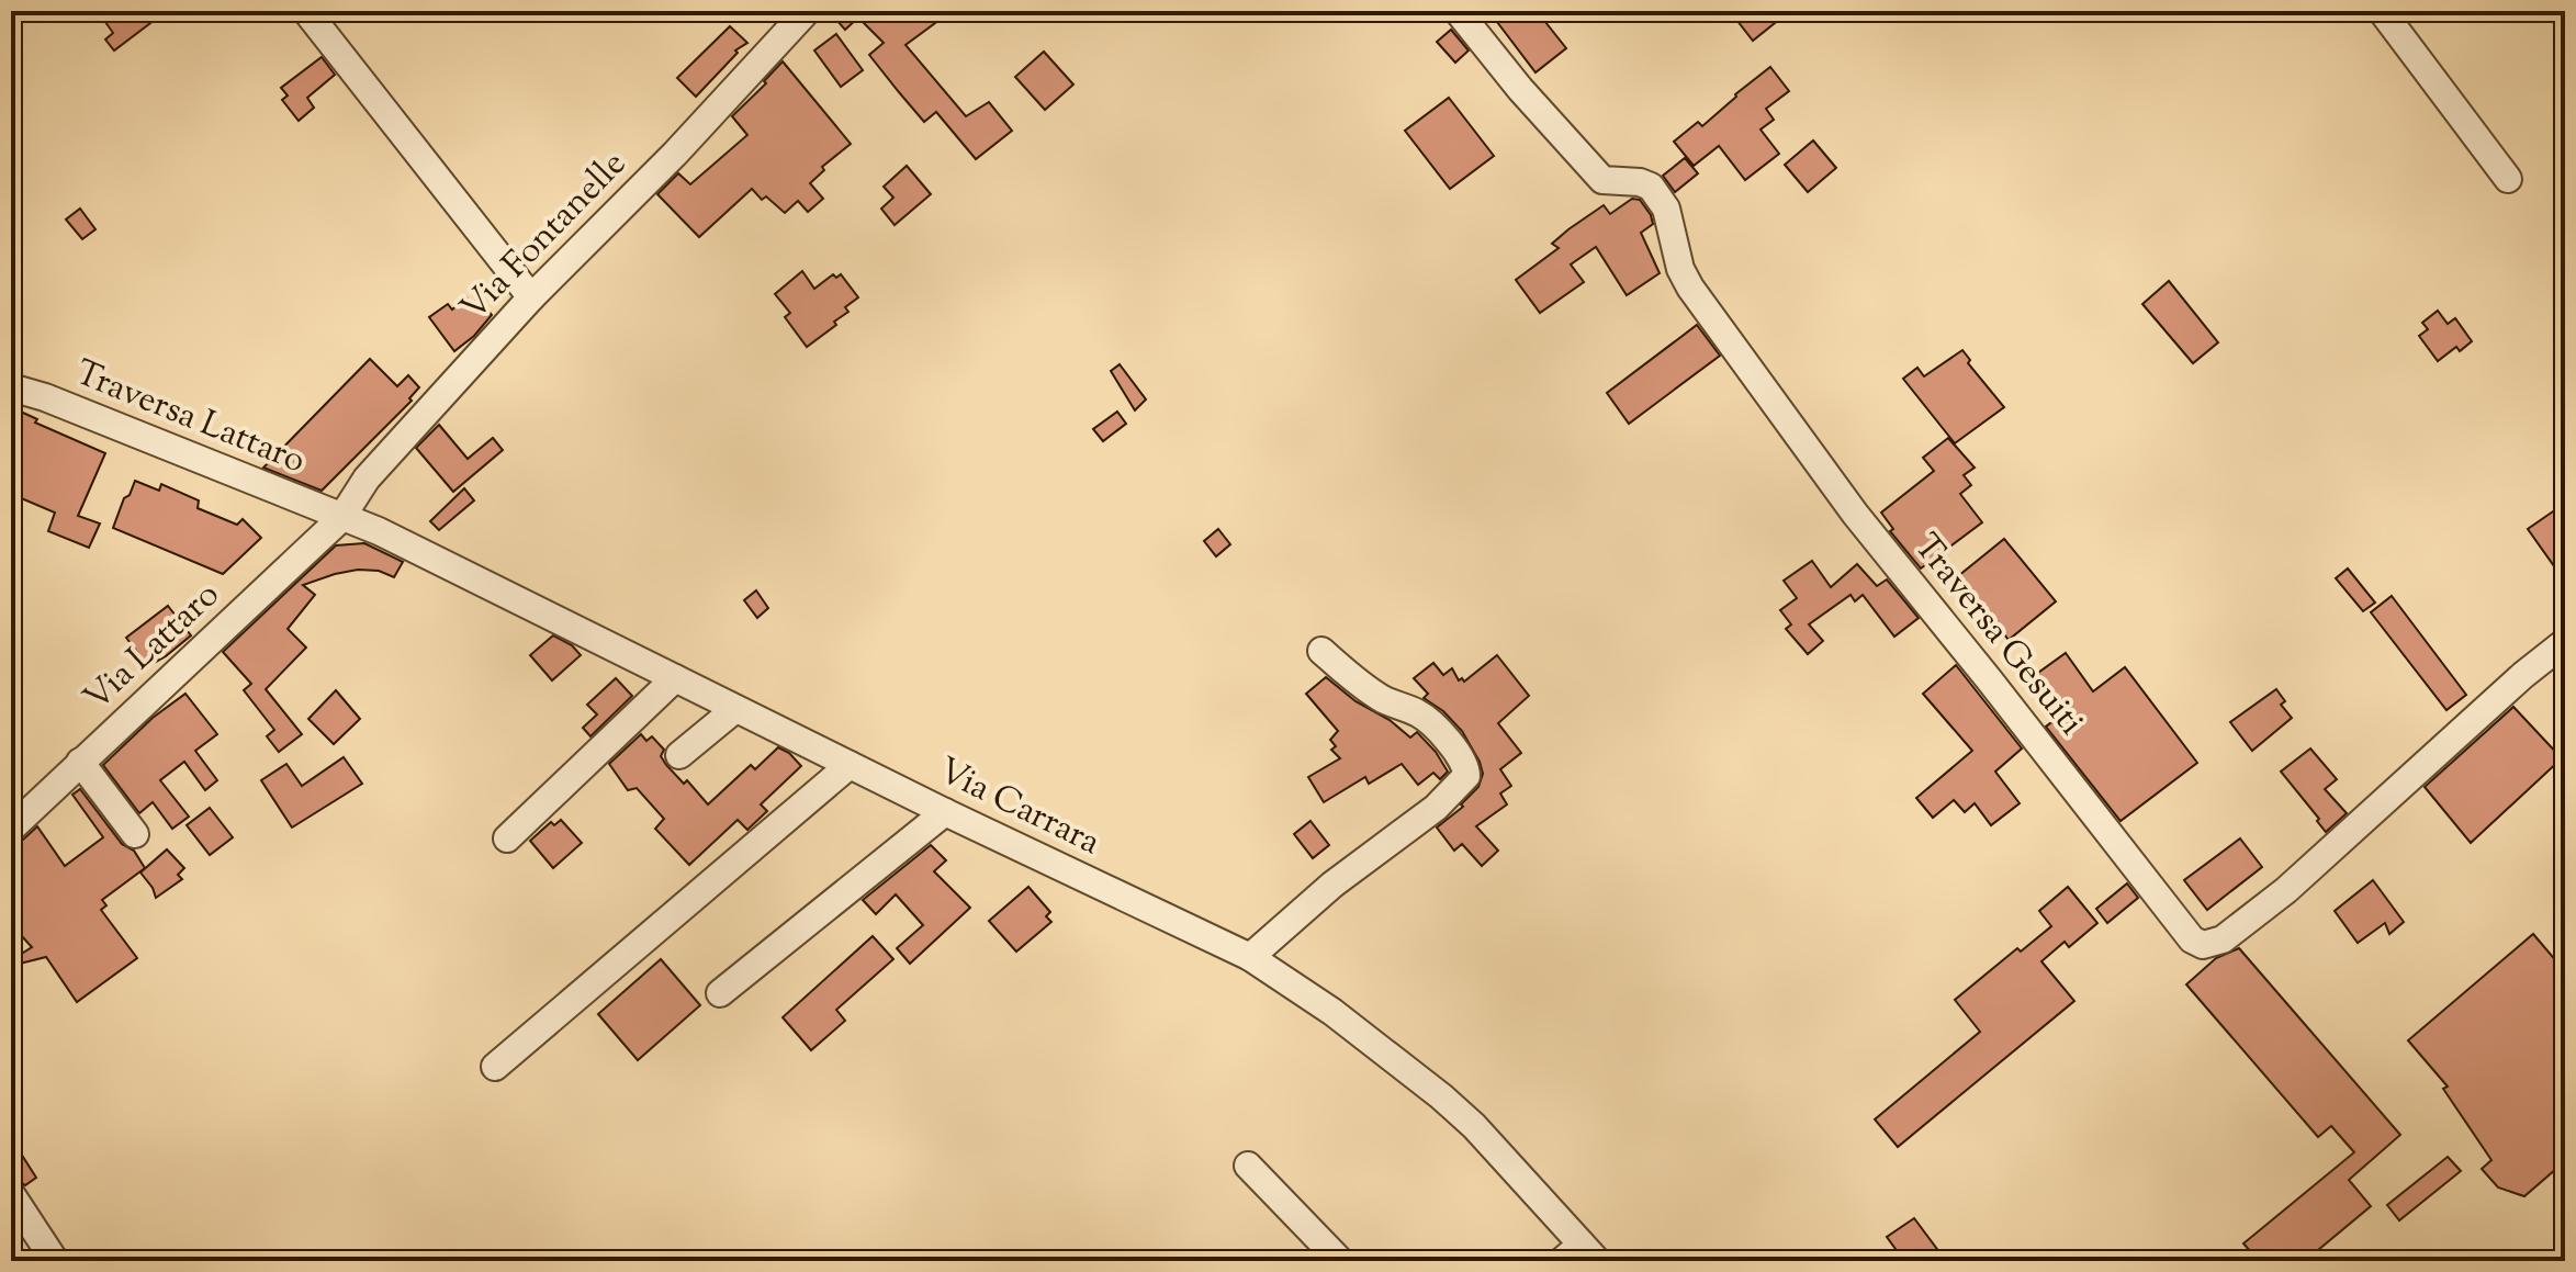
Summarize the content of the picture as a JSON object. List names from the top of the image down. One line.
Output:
{"streets":{"street":["Via Fontanelle","Traversa Lattaro","Traversa Gesuiti","Via Lattaro","Via Carrara"]},"crossings":[["Via Fontanelle","Traversa Lattaro"],["Via Fontanelle","Via Lattaro"],["Via Fontanelle","Via Carrara"],["Traversa Lattaro","Via Lattaro"],["Traversa Lattaro","Via Carrara"],["Via Lattaro","Via Carrara"]]}
